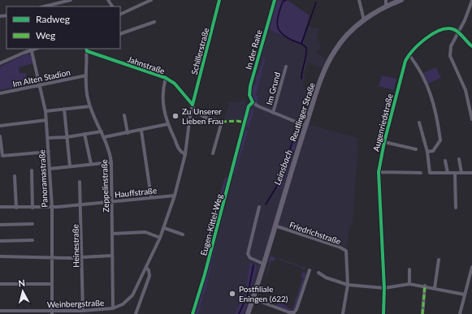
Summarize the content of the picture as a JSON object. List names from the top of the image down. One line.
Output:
{"streets":{"main road":["Reutlinger Straße"],"street":["In der Raite","Schillerstraße","Jahnstraße","Im Alten Stadion","Im Grund","Augenriedstraße","Panoramastraße","Zeppelinstraße","Hauffstraße","Friedrichstraße","Heinestraße","Weinbergstraße"],"cycle path":["Eugen-Kittel-Weg"]},"crossings":[["Schillerstraße","Jahnstraße"],["Schillerstraße","Zeppelinstraße"],["Schillerstraße","Hauffstraße"],["Schillerstraße","Weinbergstraße"],["Jahnstraße","Zeppelinstraße"],["Im Alten Stadion","Panoramastraße"],["Im Alten Stadion","Zeppelinstraße"],["Reutlinger Straße","Friedrichstraße"],["Panoramastraße","Hauffstraße"],["Panoramastraße","Weinbergstraße"],["Zeppelinstraße","Hauffstraße"],["Zeppelinstraße","Weinbergstraße"],["Hauffstraße","Heinestraße"],["Heinestraße","Weinbergstraße"]],"water":["Leinsbach"],"places":["Zu Unserer Lieben Frau","Postfiliale Eningen (622)"],"legend":["Radweg","Weg"],"north":"top"}
